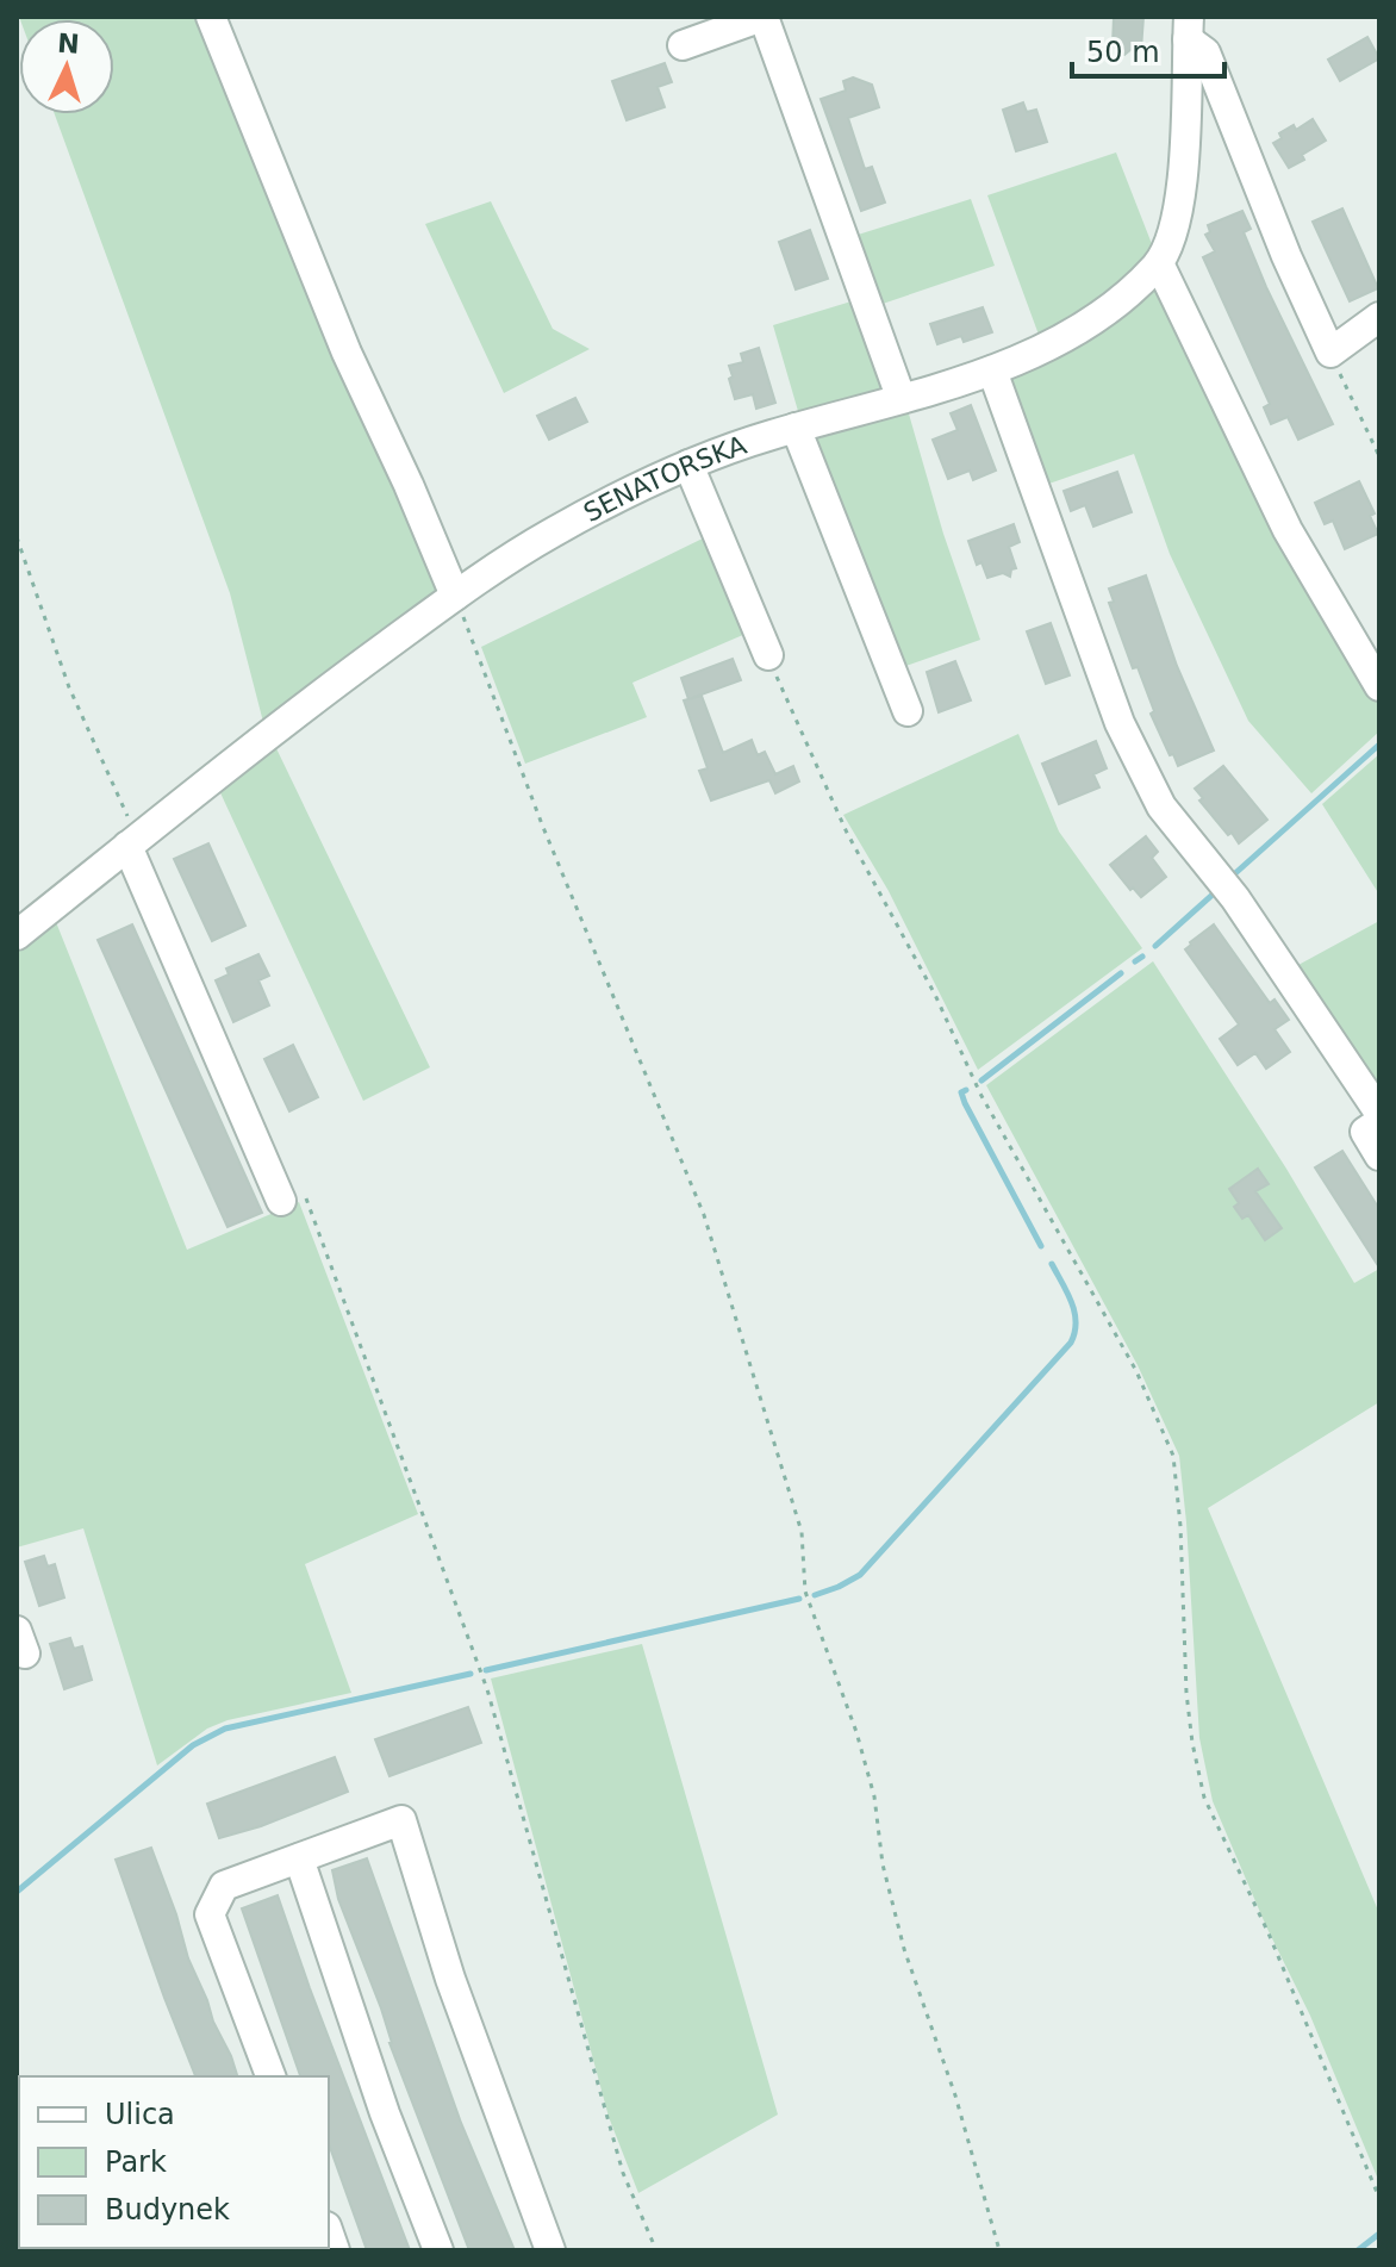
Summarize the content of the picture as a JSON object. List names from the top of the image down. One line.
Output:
{"streets":{"street":["SENATORSKA"]},"legend":["Ulica","Park","Budynek"],"scale_bar":"50 m","north":"top"}
